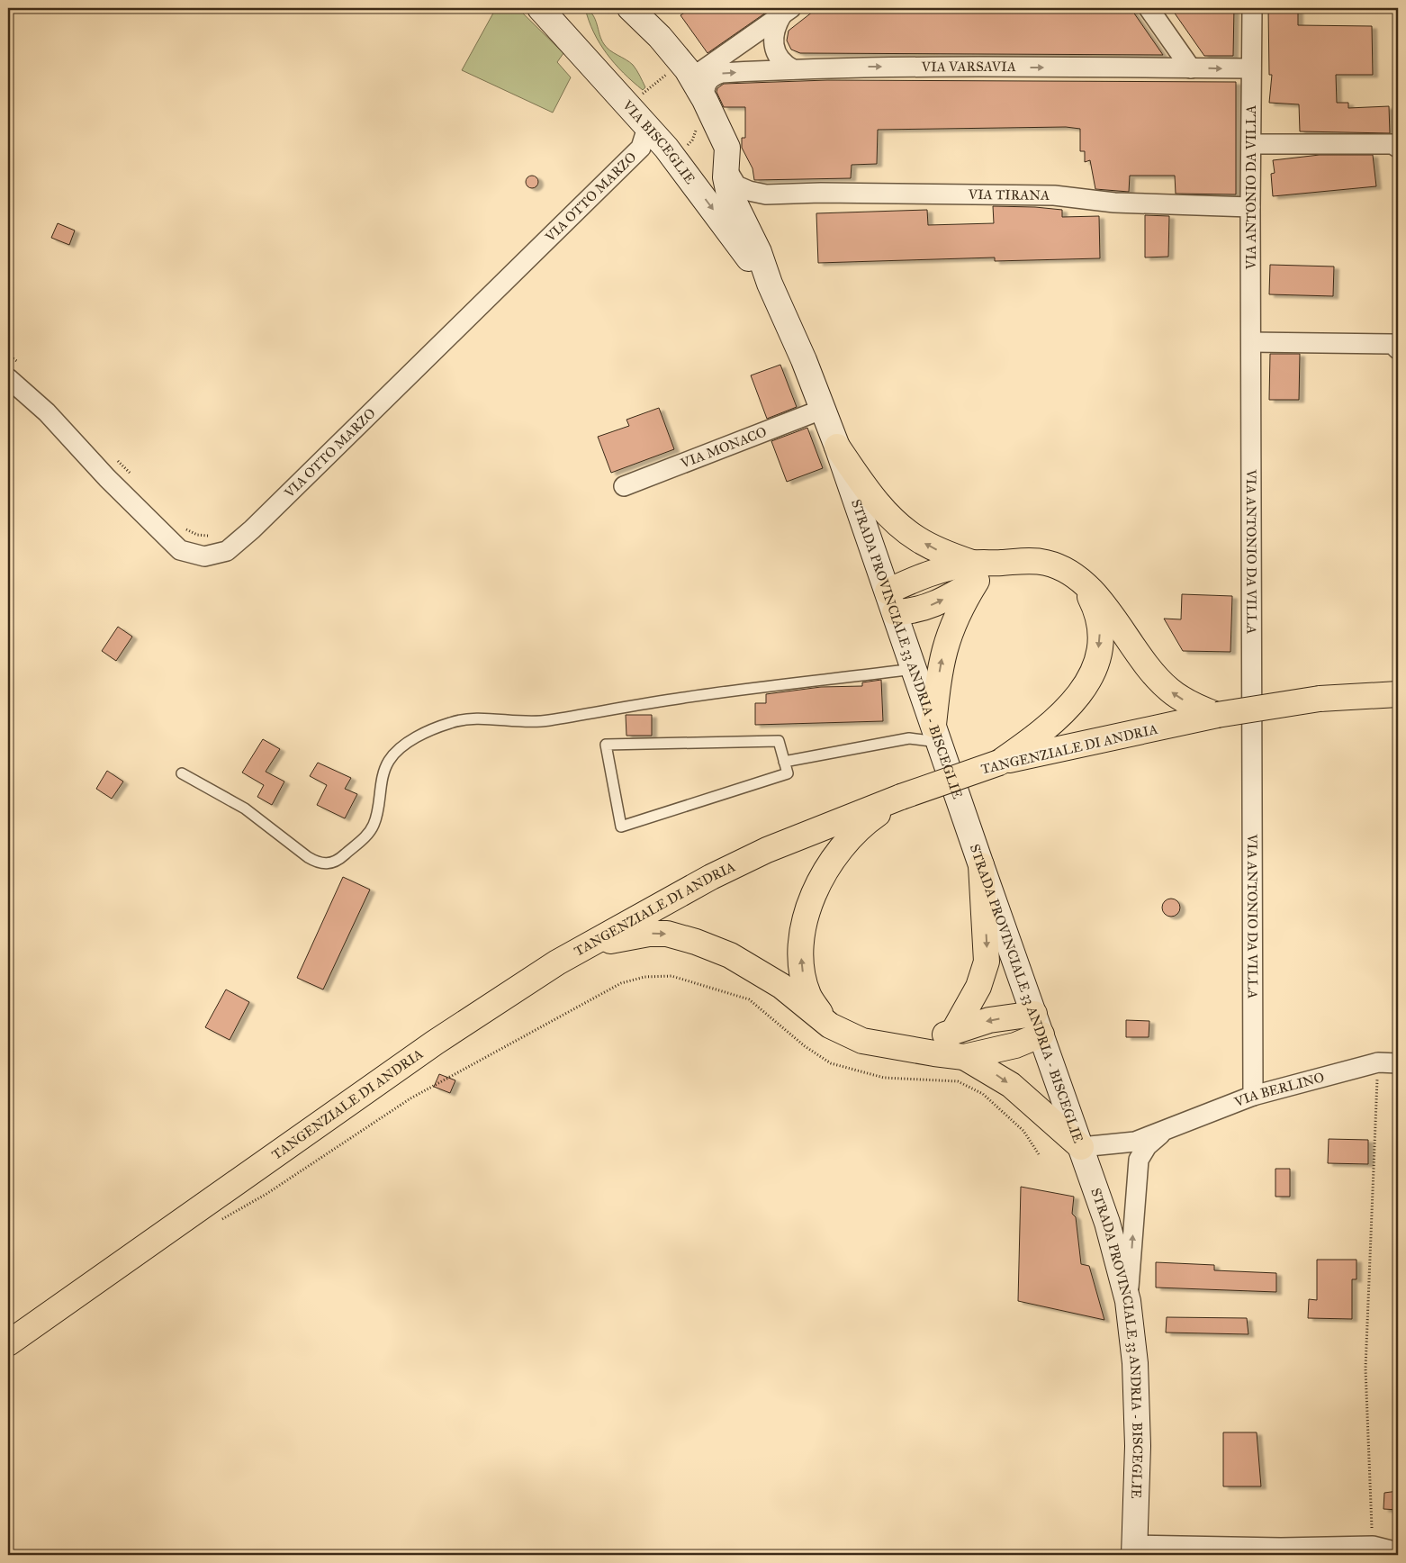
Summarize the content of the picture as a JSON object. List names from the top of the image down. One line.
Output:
{"streets":{"main road":["VIA BISCEGLIE","STRADA PROVINCIALE 33 ANDRIA - BISCEGLIE","TANGENZIALE DI ANDRIA"],"street":["VIA VARSAVIA","VIA ANTONIO DA VILLA","VIA TIRANA","VIA OTTO MARZO","VIA MONACO","VIA BERLINO"]},"crossings":[["VIA VARSAVIA","VIA BISCEGLIE"],["VIA VARSAVIA","VIA ANTONIO DA VILLA"],["VIA BISCEGLIE","VIA TIRANA"],["VIA BISCEGLIE","VIA MONACO"],["VIA BISCEGLIE","STRADA PROVINCIALE 33 ANDRIA - BISCEGLIE"],["VIA ANTONIO DA VILLA","VIA TIRANA"],["VIA ANTONIO DA VILLA","VIA BERLINO"],["STRADA PROVINCIALE 33 ANDRIA - BISCEGLIE","VIA BERLINO"]],"one_way":["VIA VARSAVIA"]}
